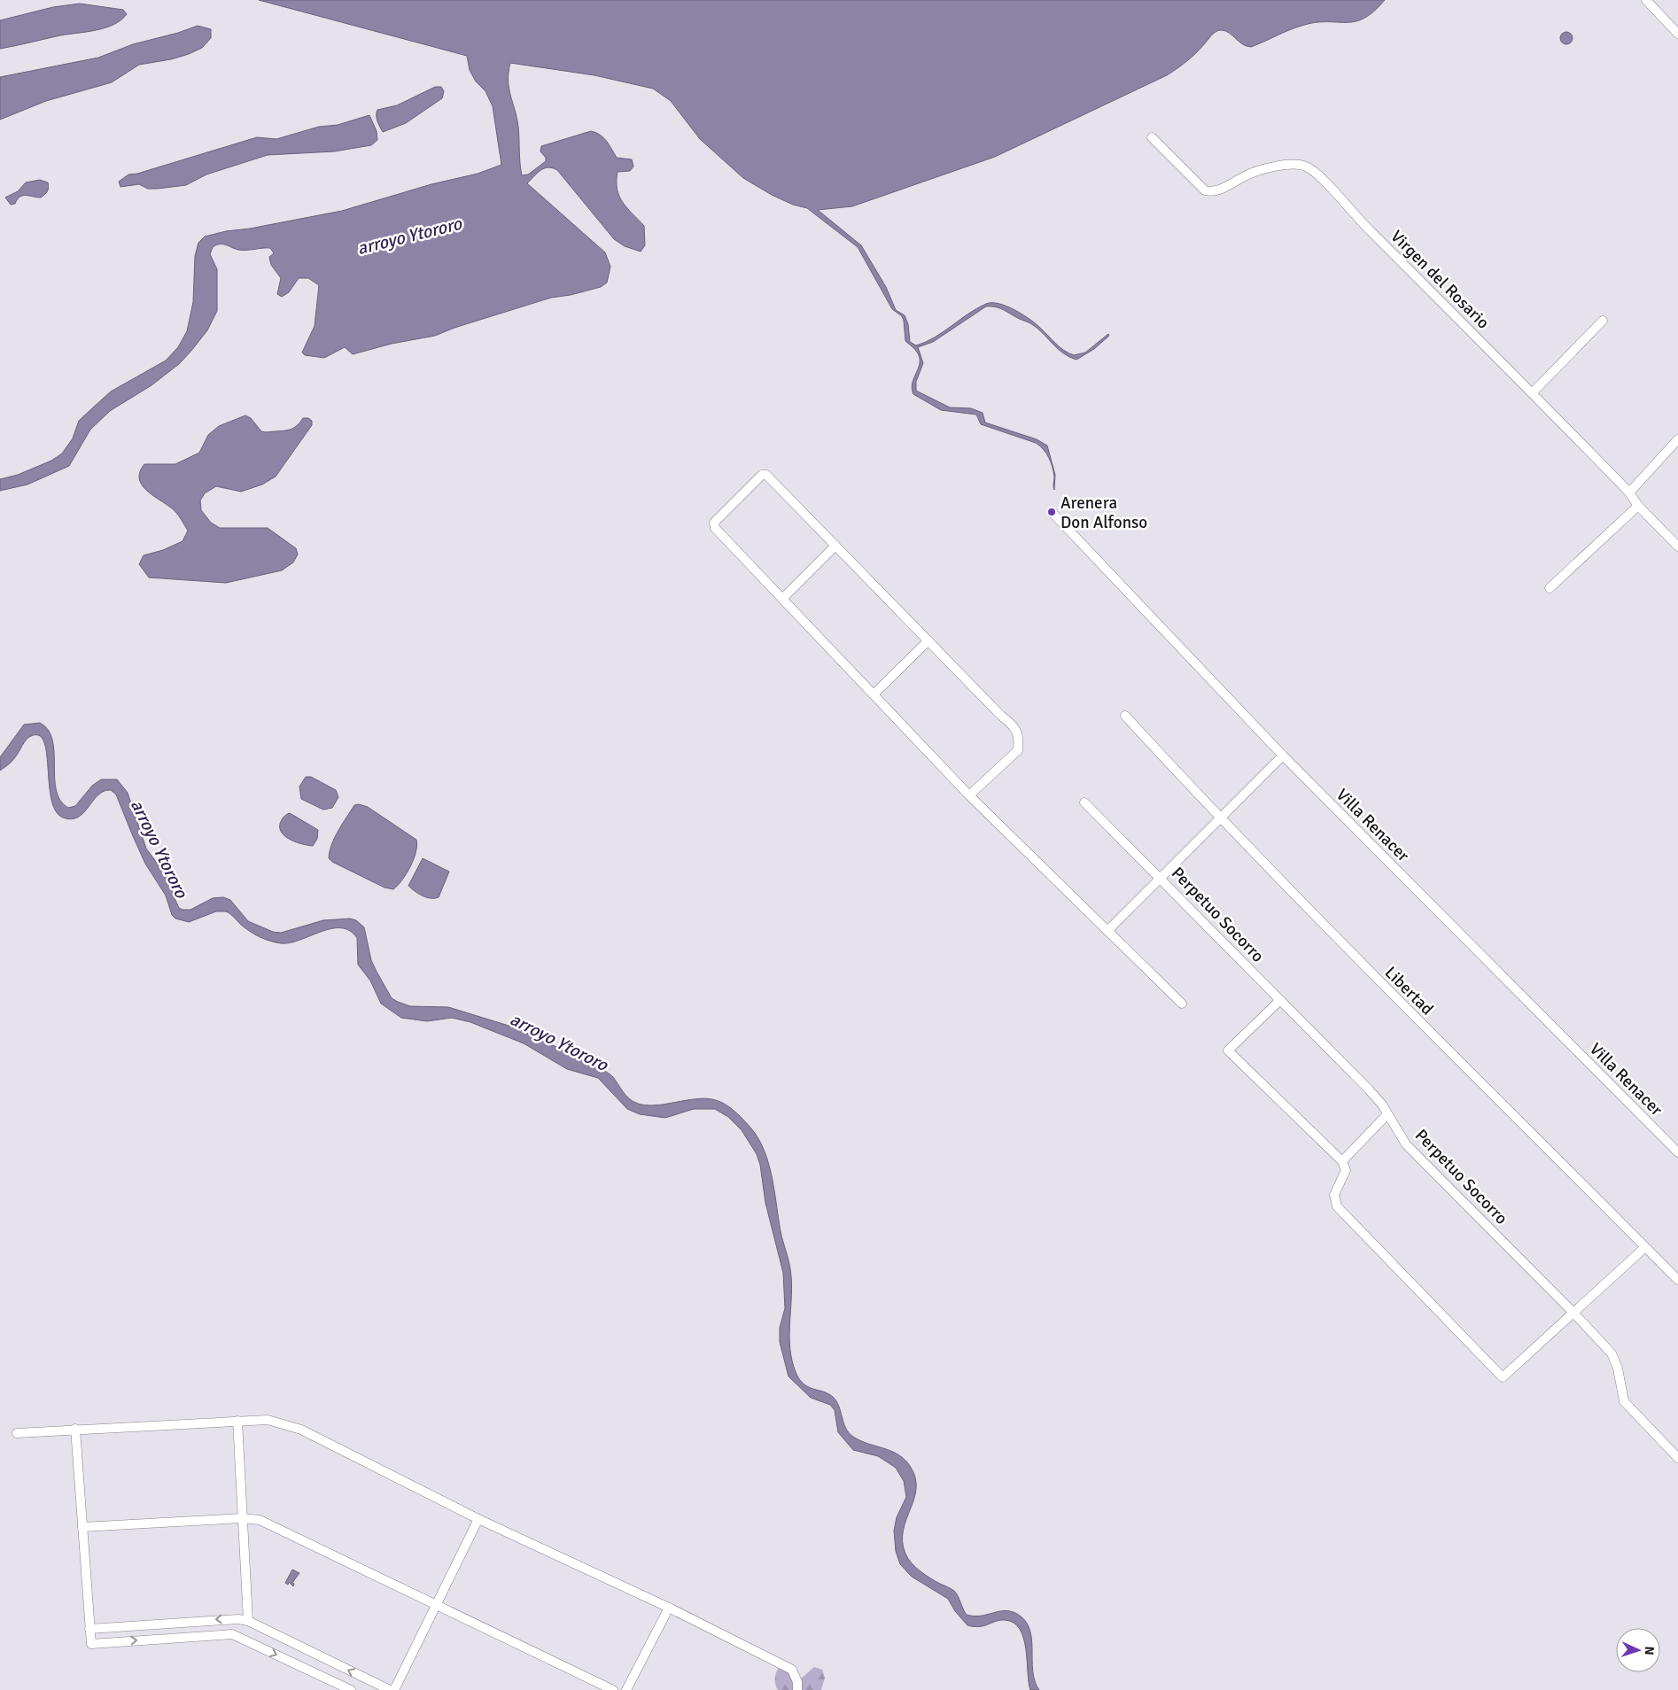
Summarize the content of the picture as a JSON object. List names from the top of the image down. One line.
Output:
{"streets":{"street":["Virgen del Rosario","Villa Renacer","Perpetuo Socorro","Libertad"]},"water":["arroyo Ytororo"],"places":["Arenera Don Alfonso"],"north":"right"}
